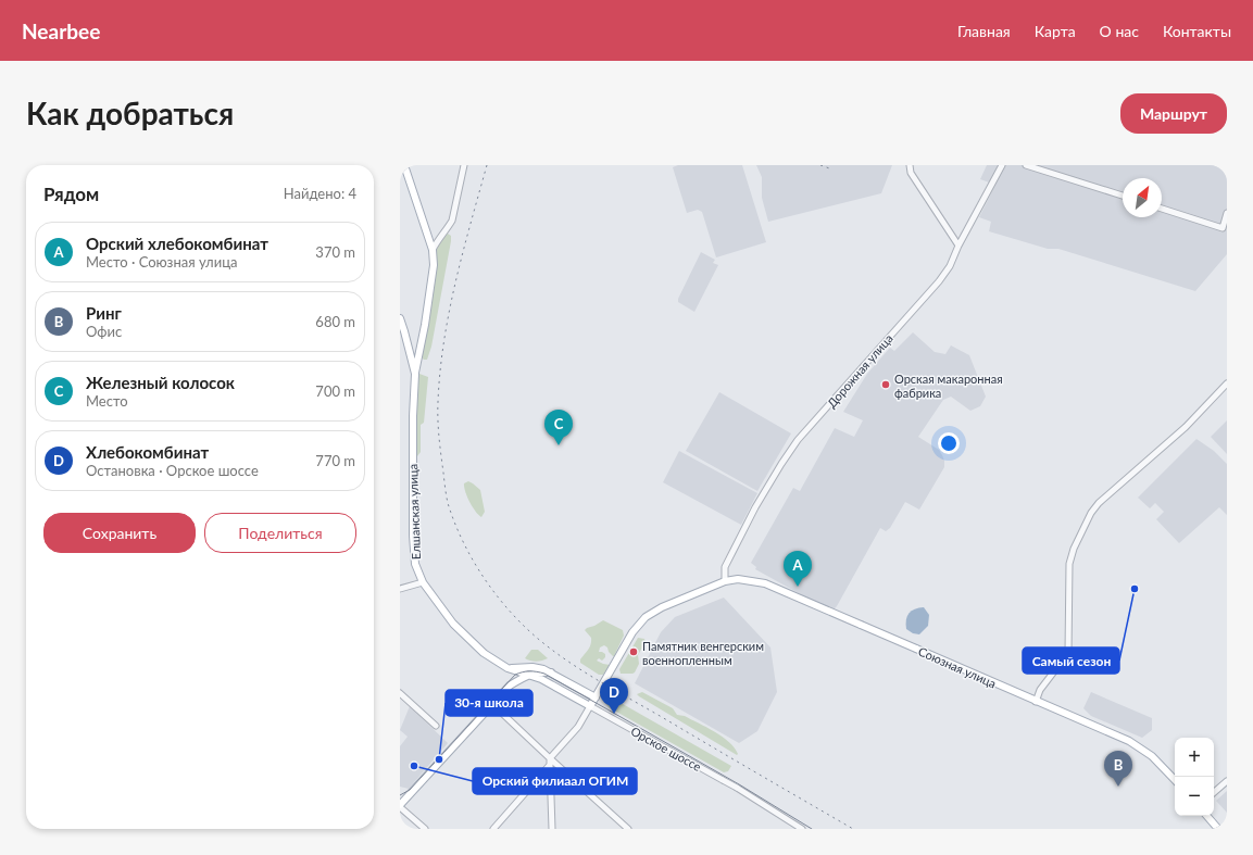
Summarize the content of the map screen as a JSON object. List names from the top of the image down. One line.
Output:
{"streets":{"main road":["Елшанская улица","Союзная улица","Орское шоссе"],"street":["Дорожная улица"]},"crossings":[["Дорожная улица","Союзная улица"],["Елшанская улица","Орское шоссе"]],"places":["Орская макаронная фабрика","Самый сезон","Памятник венгерским военнопленным","30-я школа","Орский филиаал ОГИМ"],"north":"top right","page":{"header":"Nearbee","nav":["Главная","Карта","О нас","Контакты"],"buttons":["Маршрут",["Сохранить","Поделиться"]],"title":"Как добраться","heading":["Рядом","Найдено: 4"],"list":[{"mark":"A","name":"Орский хлебокомбинат","note":"Место · Союзная улица","value":"370 m"},{"mark":"B","name":"Ринг","note":"Офис","value":"680 m"},{"mark":"C","name":"Железный колосок","note":"Место","value":"700 m"},{"mark":"D","name":"Хлебокомбинат","note":"Остановка · Орское шоссе","value":"770 m"}],"pins":["C","A","D","B"],"map_buttons":["+","−"]}}
